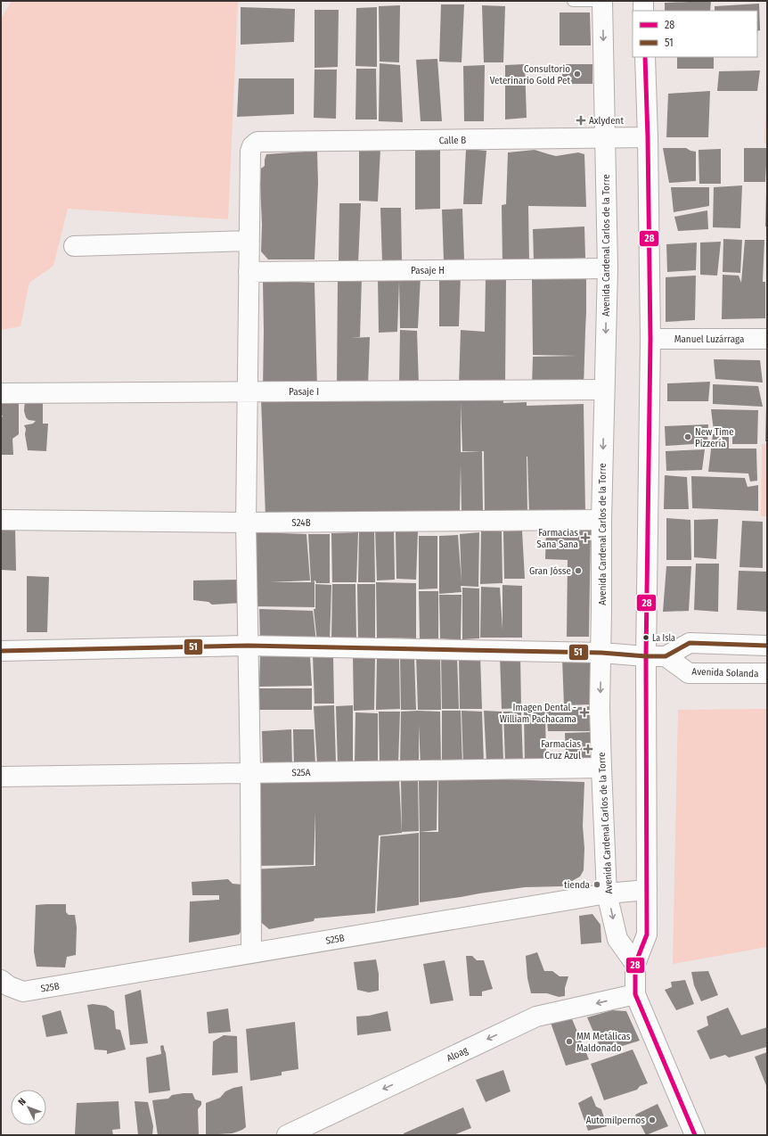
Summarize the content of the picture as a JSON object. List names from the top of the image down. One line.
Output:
{"streets":{"street":["Calle B","Avenida Cardenal Carlos de la Torre","Pasaje H","Manuel Luzárraga","Pasaje I","S24B","Avenida Solanda","S25A","S25B","Aloag"]},"crossings":[["Calle B","Avenida Cardenal Carlos de la Torre"],["Avenida Cardenal Carlos de la Torre","Pasaje H"],["Avenida Cardenal Carlos de la Torre","Pasaje I"],["Avenida Cardenal Carlos de la Torre","S24B"],["Avenida Cardenal Carlos de la Torre","S25A"],["Avenida Cardenal Carlos de la Torre","S25B"]],"one_way":["Aloag"],"places":{"other":["Consultorio Veterinario Gold Pet","New Time Pizzería","Gran Jósse","La Isla","tienda","MM Metálicas Maldonado","Automilpernos"],"health":["Axlydent","Farmacias Sana Sana","Imagen Dental - William Pachacama","Farmacias Cruz Azul"]},"lines":["transit line 28","transit line 51"],"legend":["28","51"],"north":"top left"}
